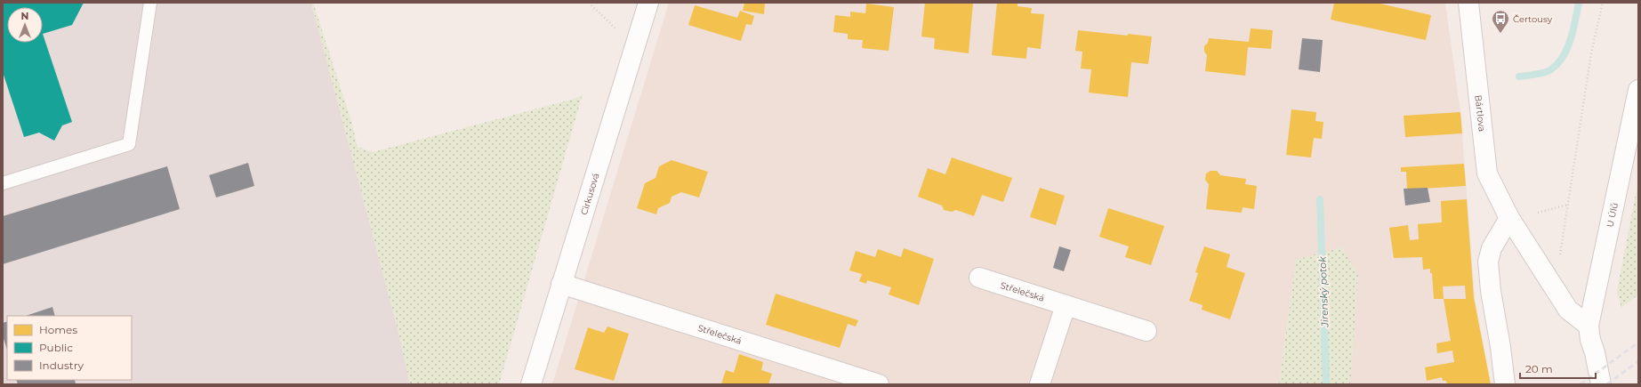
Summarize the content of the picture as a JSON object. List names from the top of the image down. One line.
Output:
{"streets":{"street":["Bártlova","Cirkusová","U Úlů","Střelečská"]},"crossings":[["Bártlova","U Úlů"],["Cirkusová","Střelečská"]],"water":["Jirenský potok"],"places":{"bus stop":["Čertousy"]},"legend":["Homes","Public","Industry"],"scale_bar":"20 m","north":"top"}
